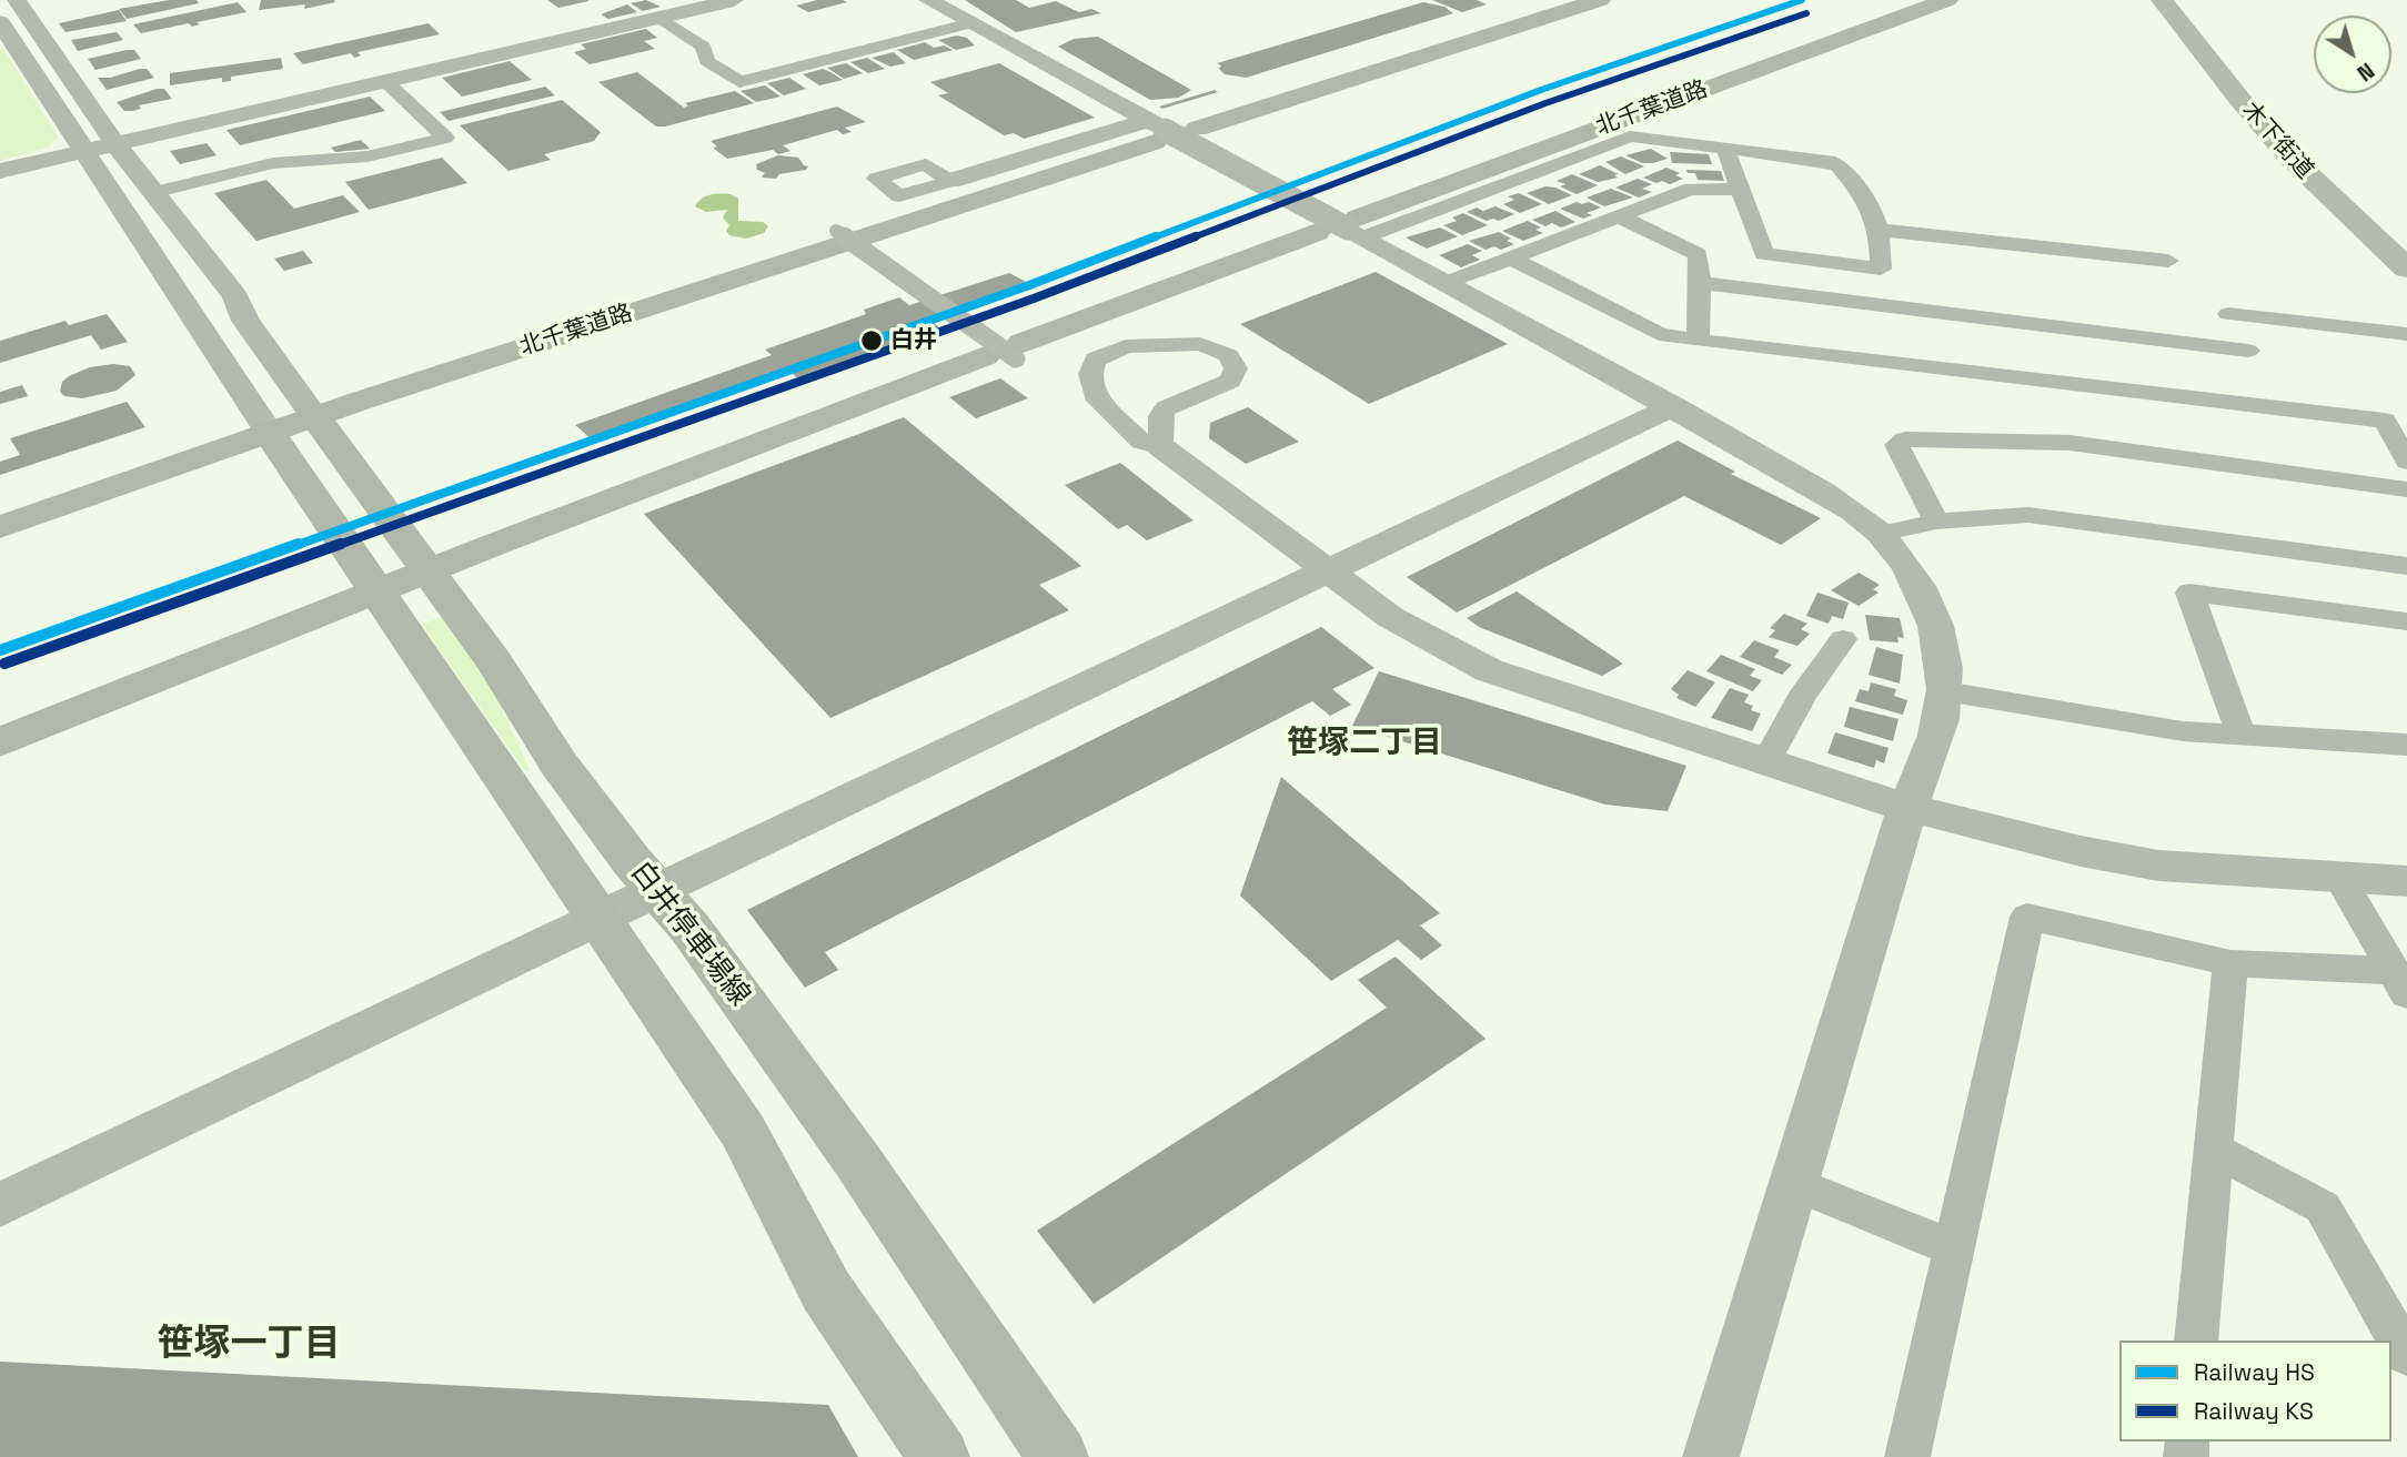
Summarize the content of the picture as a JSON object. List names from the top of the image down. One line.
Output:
{"streets":{"highway":["北千葉道路"],"main road":["木下街道","白井停車場線"]},"crossings":[["北千葉道路","白井停車場線"]],"districts":["笹塚二丁目","笹塚一丁目"],"places":["白井"],"lines":["rail line HS","rail line KS"],"legend":["Railway HS","Railway KS"],"north":"bottom right"}
